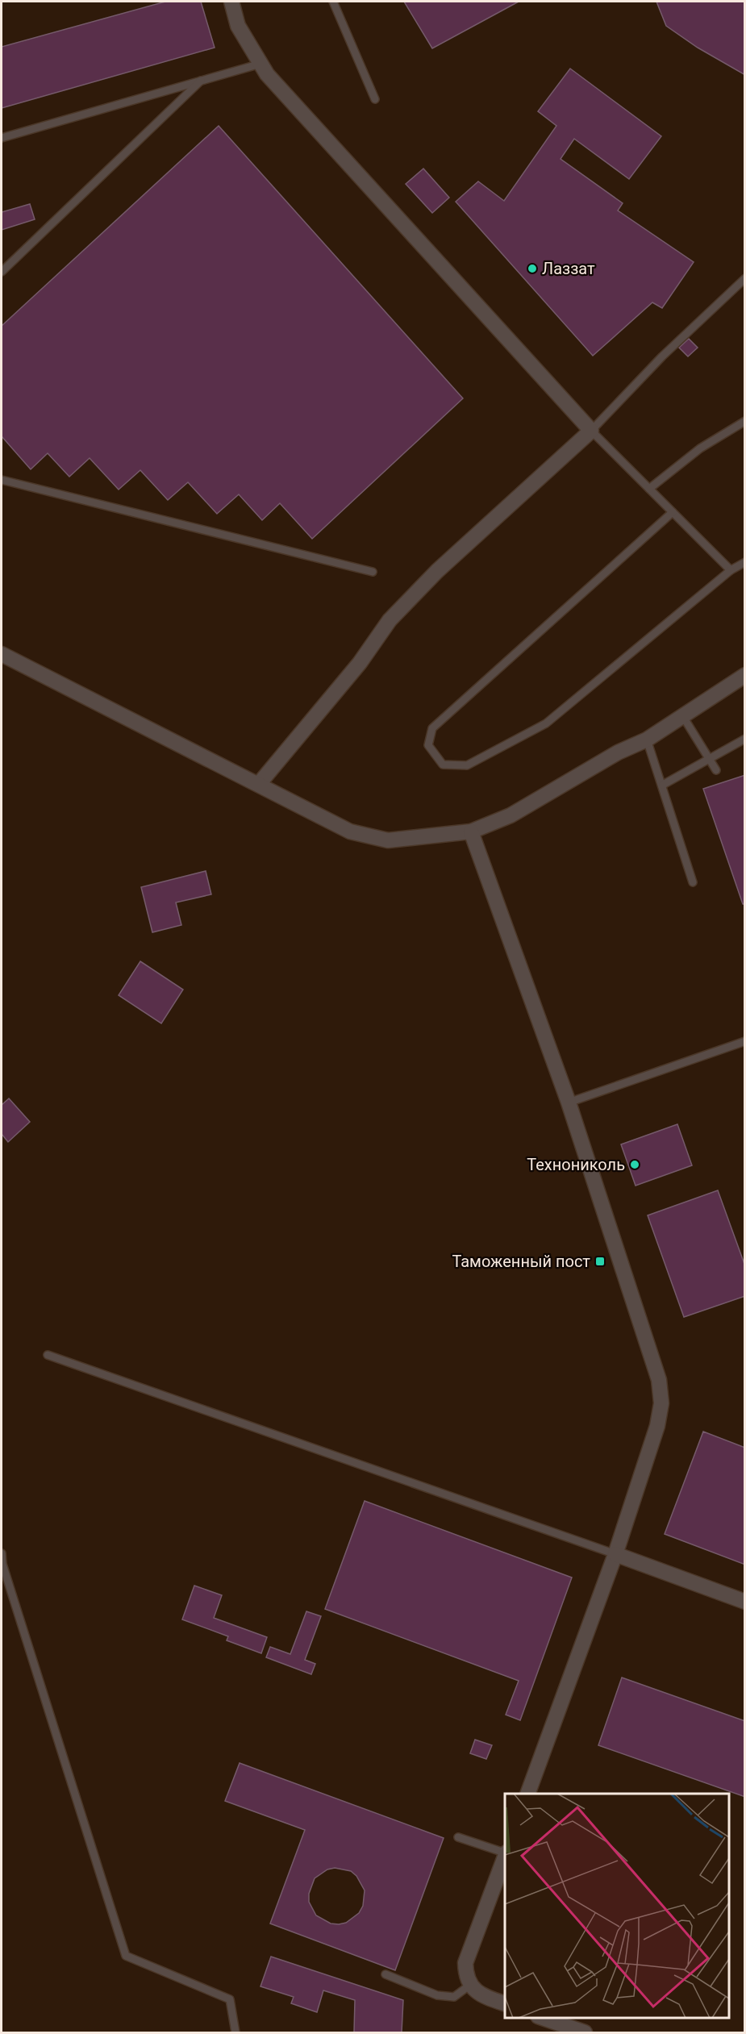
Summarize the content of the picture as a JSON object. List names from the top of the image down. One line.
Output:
{"places":{"other":["Лаззат","Технониколь"],"transit":["Таможенный пост"]}}
